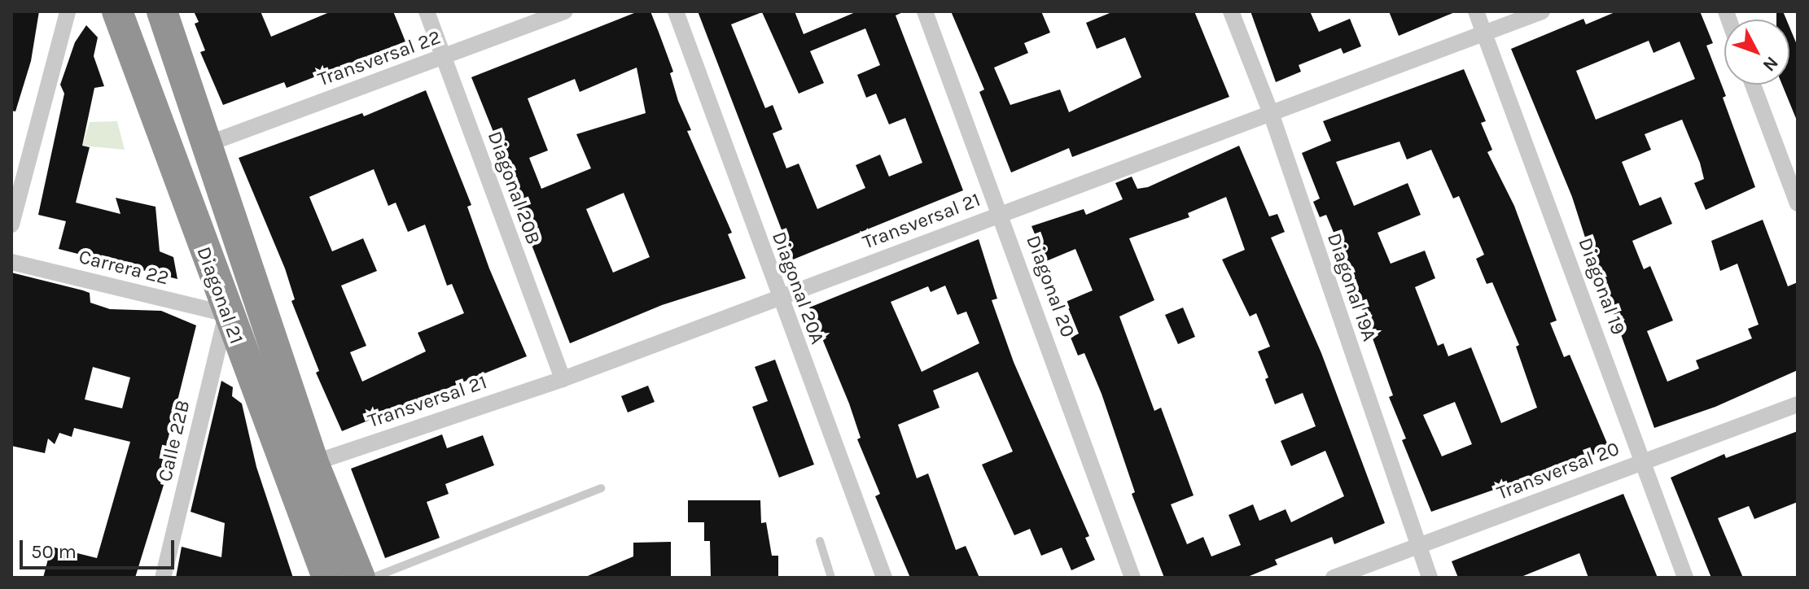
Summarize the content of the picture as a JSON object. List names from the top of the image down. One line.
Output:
{"streets":{"highway":["Diagonal 21"],"street":["Transversal 22","Diagonal 20B","Transversal 21","Carrera 22","Diagonal 20","Diagonal 19","Diagonal 19A","Diagonal 20A","Calle 22B","Transversal 20"]},"crossings":[["Transversal 22","Diagonal 20B"],["Transversal 22","Diagonal 21"],["Diagonal 20B","Transversal 21"],["Transversal 21","Diagonal 20"],["Transversal 21","Diagonal 19"],["Transversal 21","Diagonal 19A"],["Transversal 21","Diagonal 20A"],["Transversal 21","Diagonal 21"],["Carrera 22","Diagonal 21"],["Carrera 22","Calle 22B"],["Diagonal 19","Transversal 20"],["Diagonal 19A","Transversal 20"],["Diagonal 21","Calle 22B"]],"scale_bar":"50 m","north":"bottom right"}
